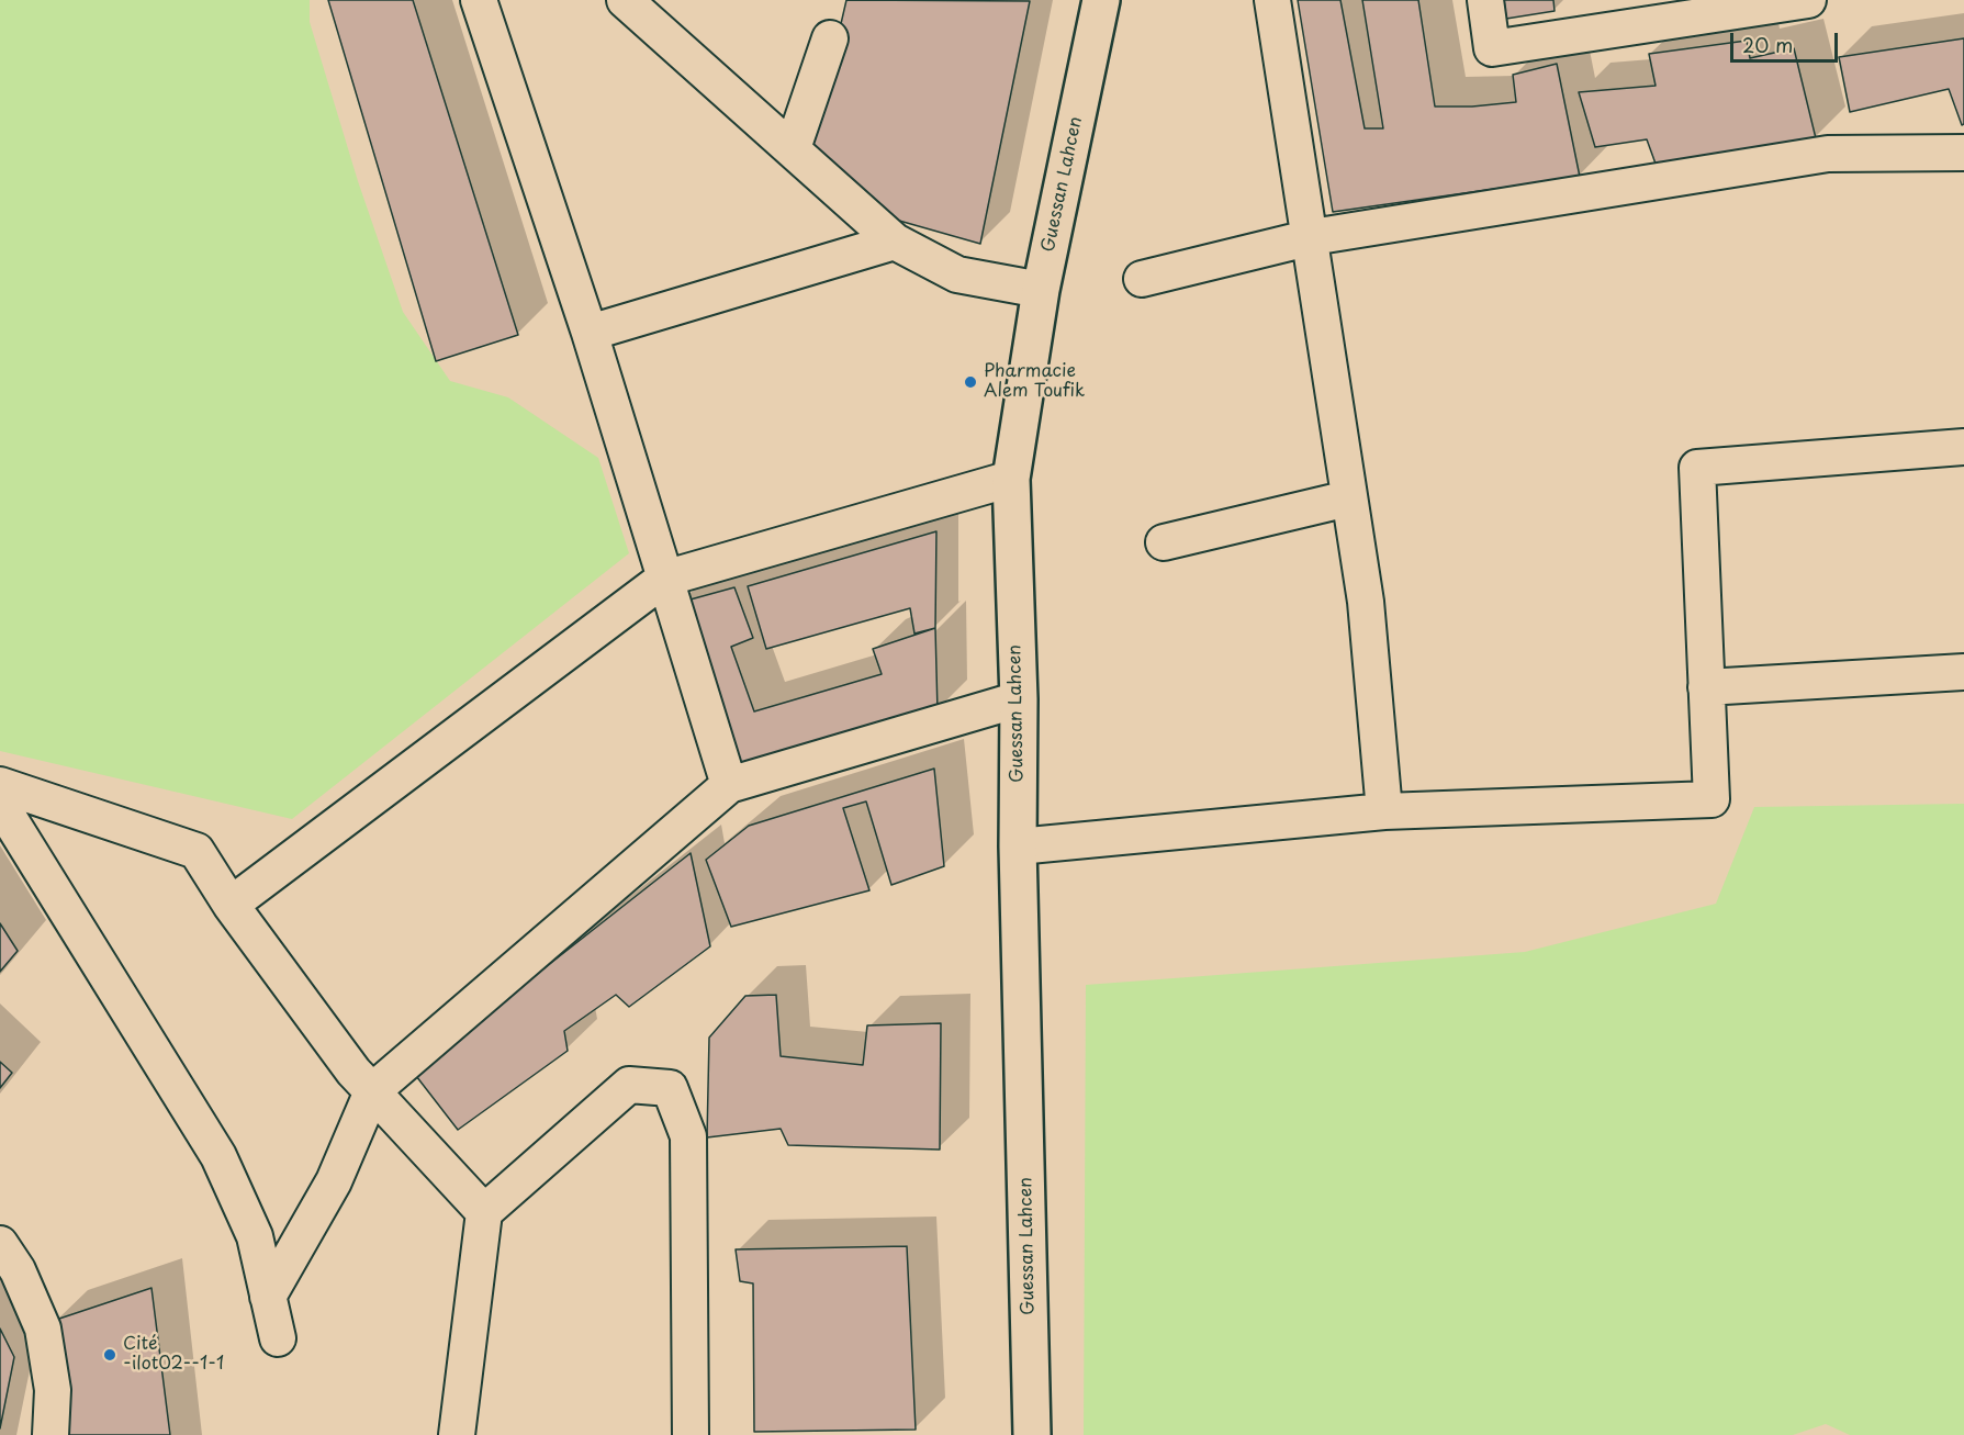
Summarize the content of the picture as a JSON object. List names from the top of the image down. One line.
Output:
{"streets":{"main road":["Guessan Lahcen"]},"places":["Pharmacie Alem Toufik","Cité -ilot02--1-1"],"scale_bar":"20 m"}
